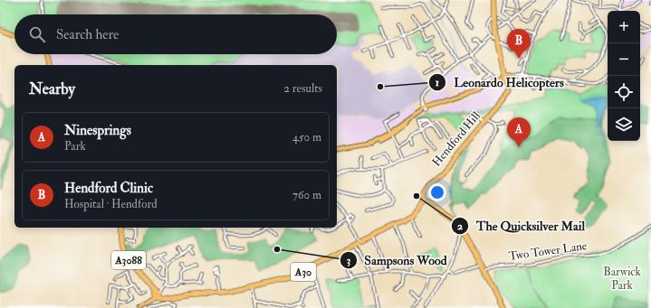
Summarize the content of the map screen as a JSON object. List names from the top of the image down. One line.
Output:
{"streets":{"highway":["Hendford Hill","A3088","A30"],"street":["Two Tower Lane"]},"crossings":[["Hendford Hill","A30"],["A3088","A30"]],"parks":["Barwick Park"],"places":["Leonardo Helicopters","The Quicksilver Mail","Sampsons Wood"],"page":{"map_buttons":["+","−"],"search":"Search here","pins":["B","A"],"heading":["Nearby","2 results"],"list":[{"mark":"A","name":"Ninesprings","note":"Park","value":"450 m"},{"mark":"B","name":"Hendford Clinic","note":"Hospital · Hendford","value":"760 m"}]}}
